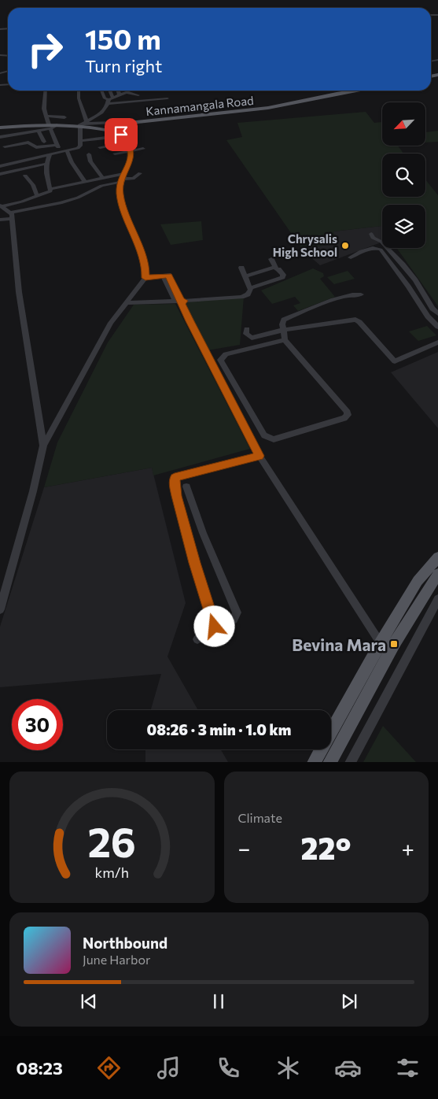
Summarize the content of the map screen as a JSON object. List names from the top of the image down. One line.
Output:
{"streets":{"main road":["Kannamangala Road"]},"places":{"other":["Chrysalis High School"],"transit":["Bevina Mara"]},"north":"bottom left","page":{"turn":["150 m","Turn right"],"limit":"30","trip":"08:26 · 3 min · 1.0 km","tile":"Climate","heat":["−","22°","+"],"song":["Northbound","June Harbor"],"tabs":"08:23","gauge":["26","km/h"]}}
